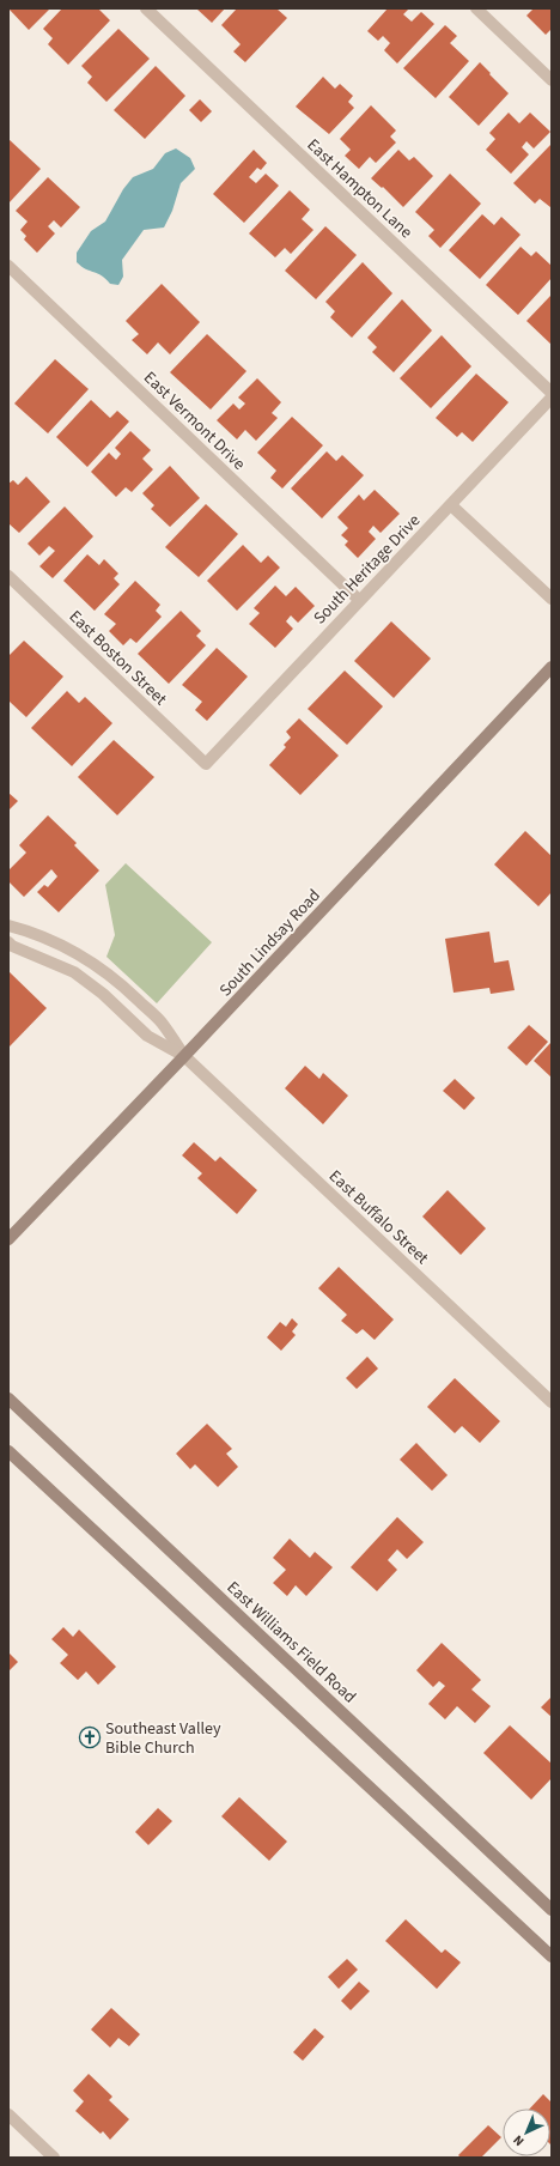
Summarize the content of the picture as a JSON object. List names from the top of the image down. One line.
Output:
{"streets":{"main road":["South Lindsay Road","East Williams Field Road"],"street":["East Hampton Lane","East Vermont Drive","South Heritage Drive","East Boston Street","East Buffalo Street"]},"crossings":[["East Vermont Drive","South Heritage Drive"],["South Heritage Drive","East Boston Street"],["South Lindsay Road","East Buffalo Street"]],"places":{"church":["Southeast Valley Bible Church"]},"north":"bottom left"}
